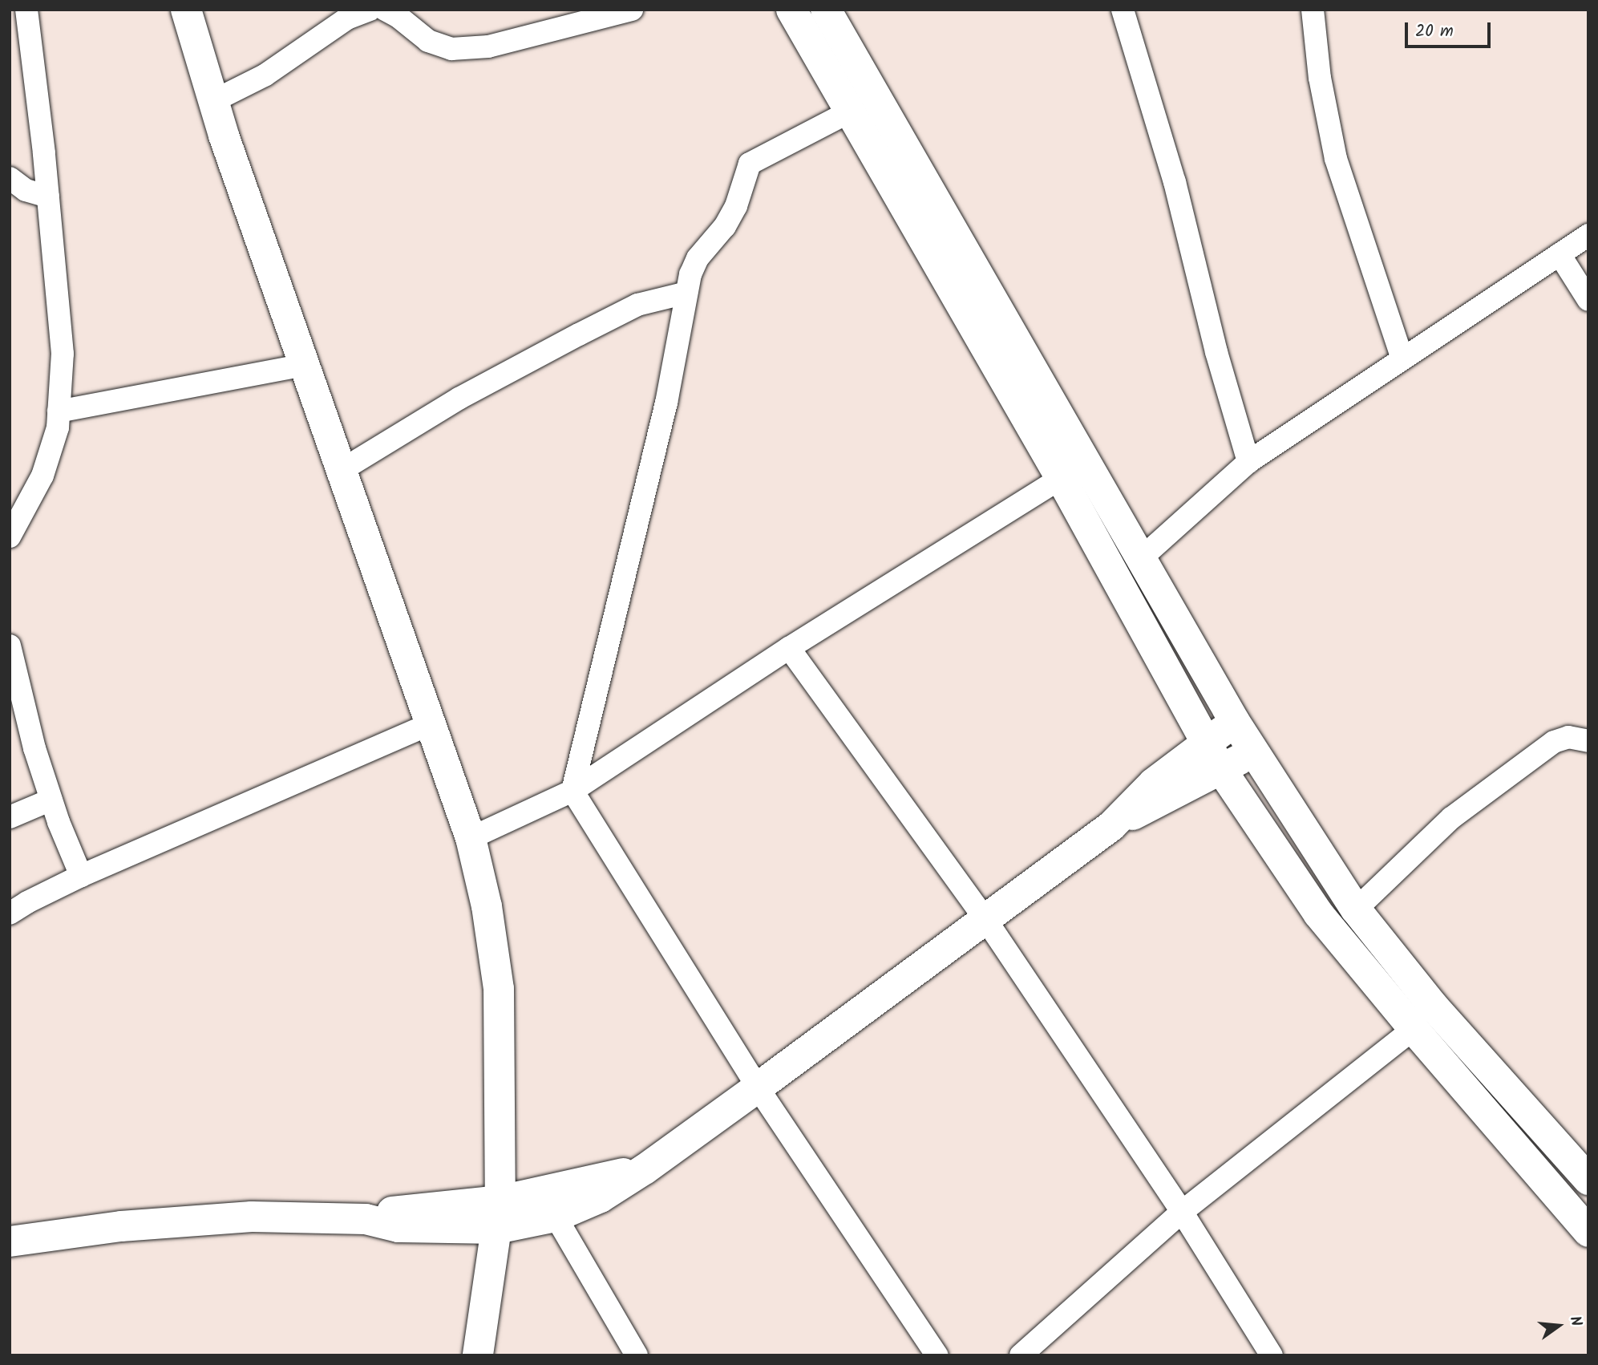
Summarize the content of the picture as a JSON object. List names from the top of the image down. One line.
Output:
{"scale_bar":"20 m","north":"right"}
